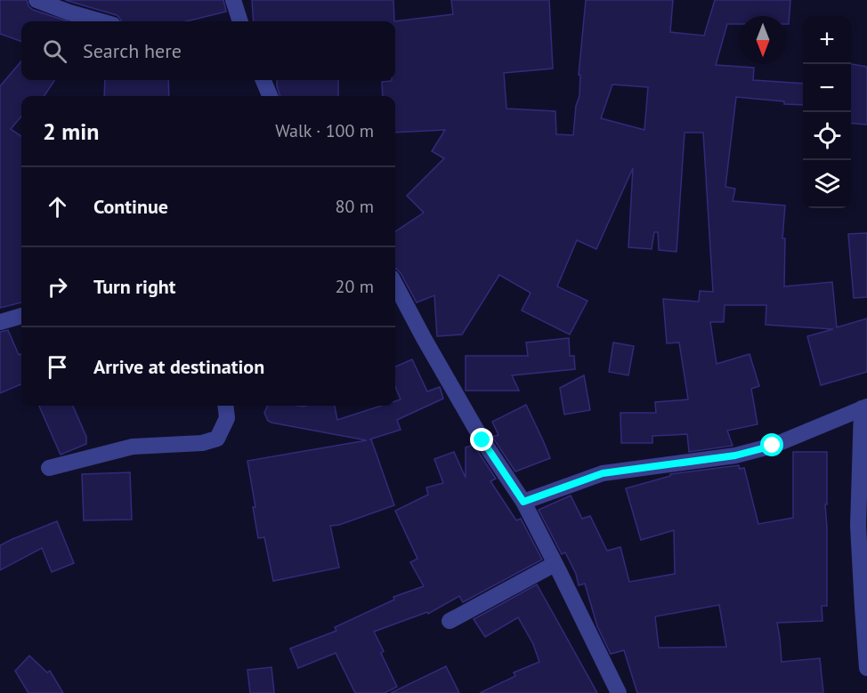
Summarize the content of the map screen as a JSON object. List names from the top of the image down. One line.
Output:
{"north":"bottom","page":{"map_buttons":["+","−"],"search":"Search here","heading":["2 min","Walk · 100 m"],"list":[["Continue","80 m"],["Turn right","20 m"],"Arrive at destination"]}}
